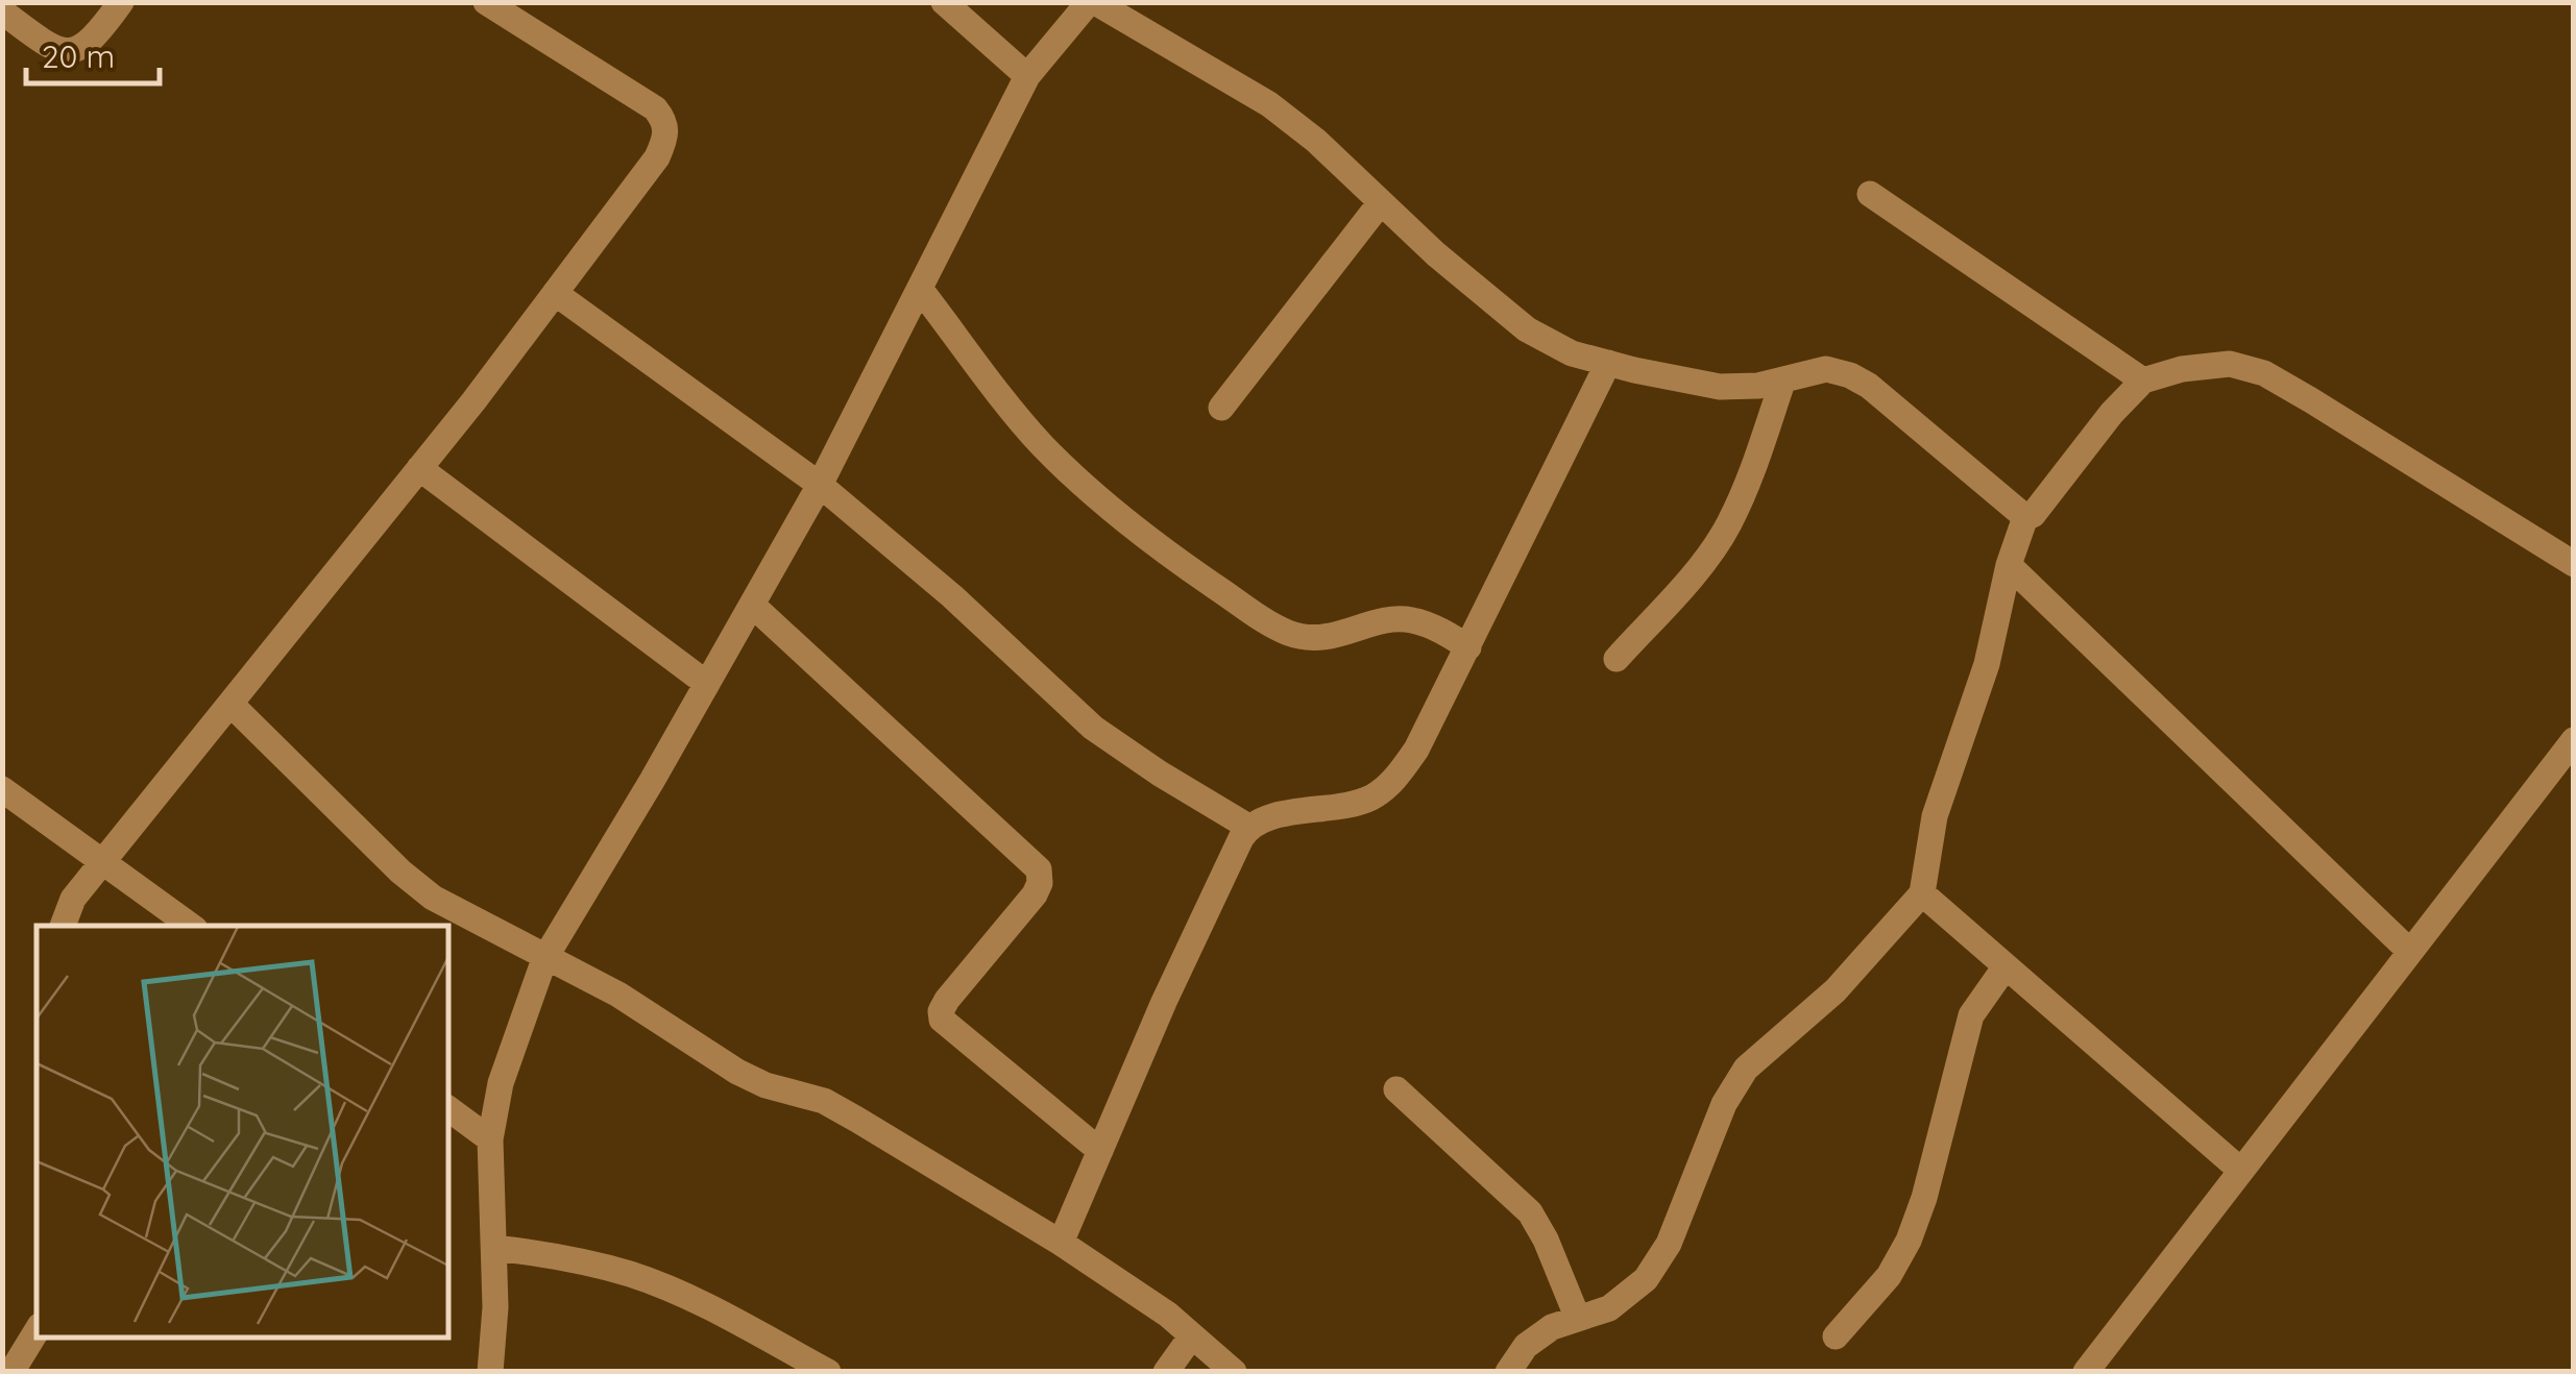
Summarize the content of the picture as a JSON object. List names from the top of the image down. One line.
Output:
{"scale_bar":"20 m"}
